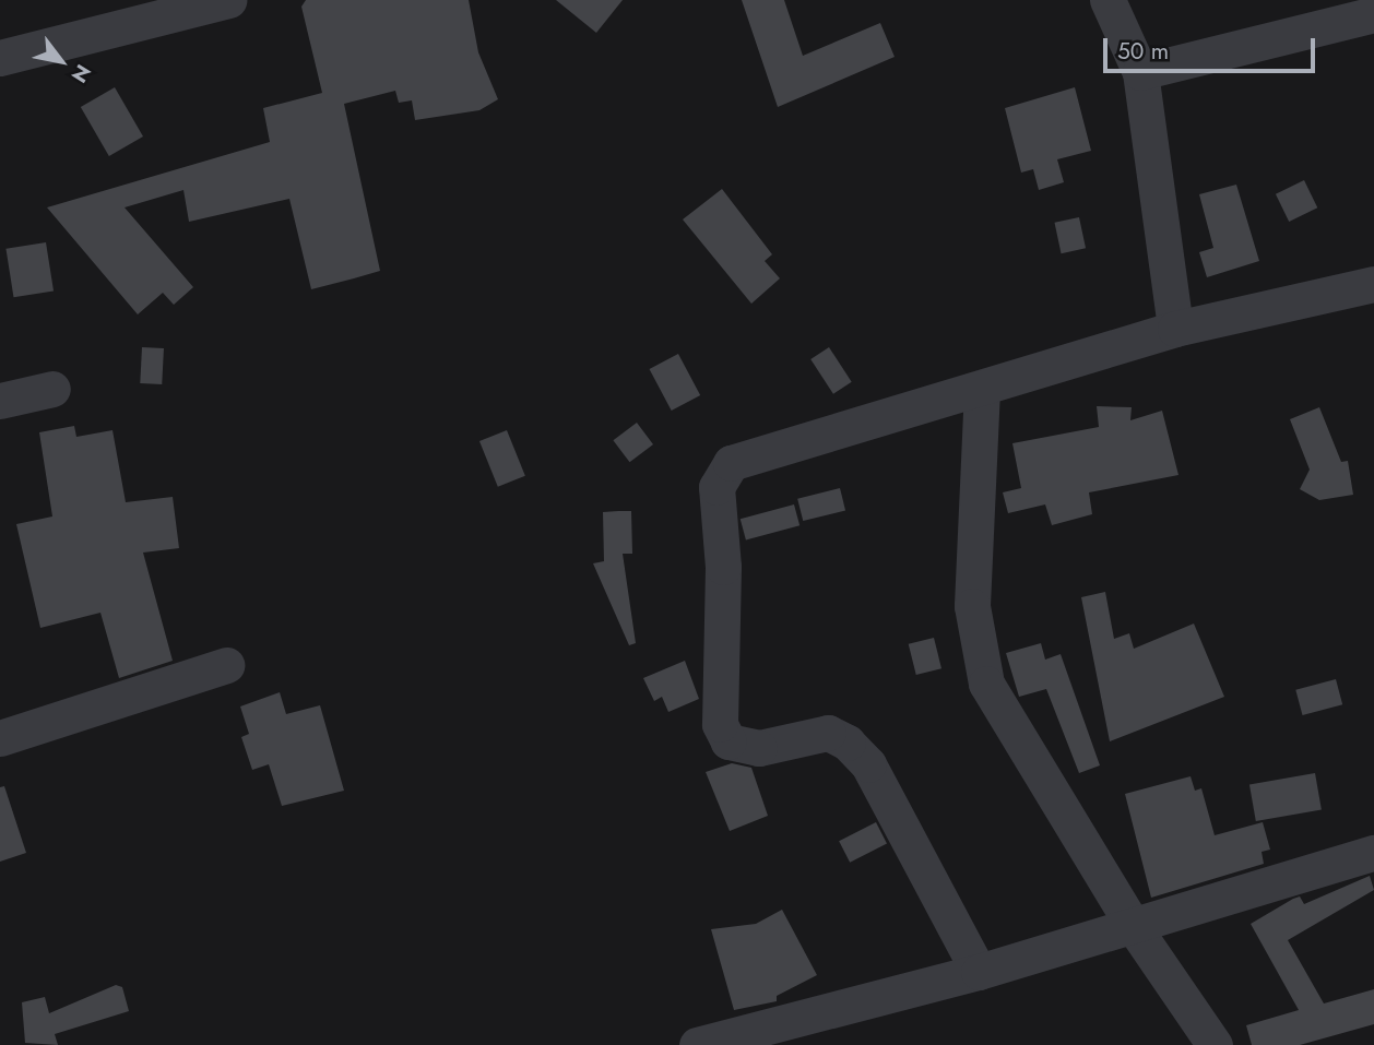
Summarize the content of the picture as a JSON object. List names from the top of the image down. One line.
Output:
{"scale_bar":"50 m","north":"bottom right"}
